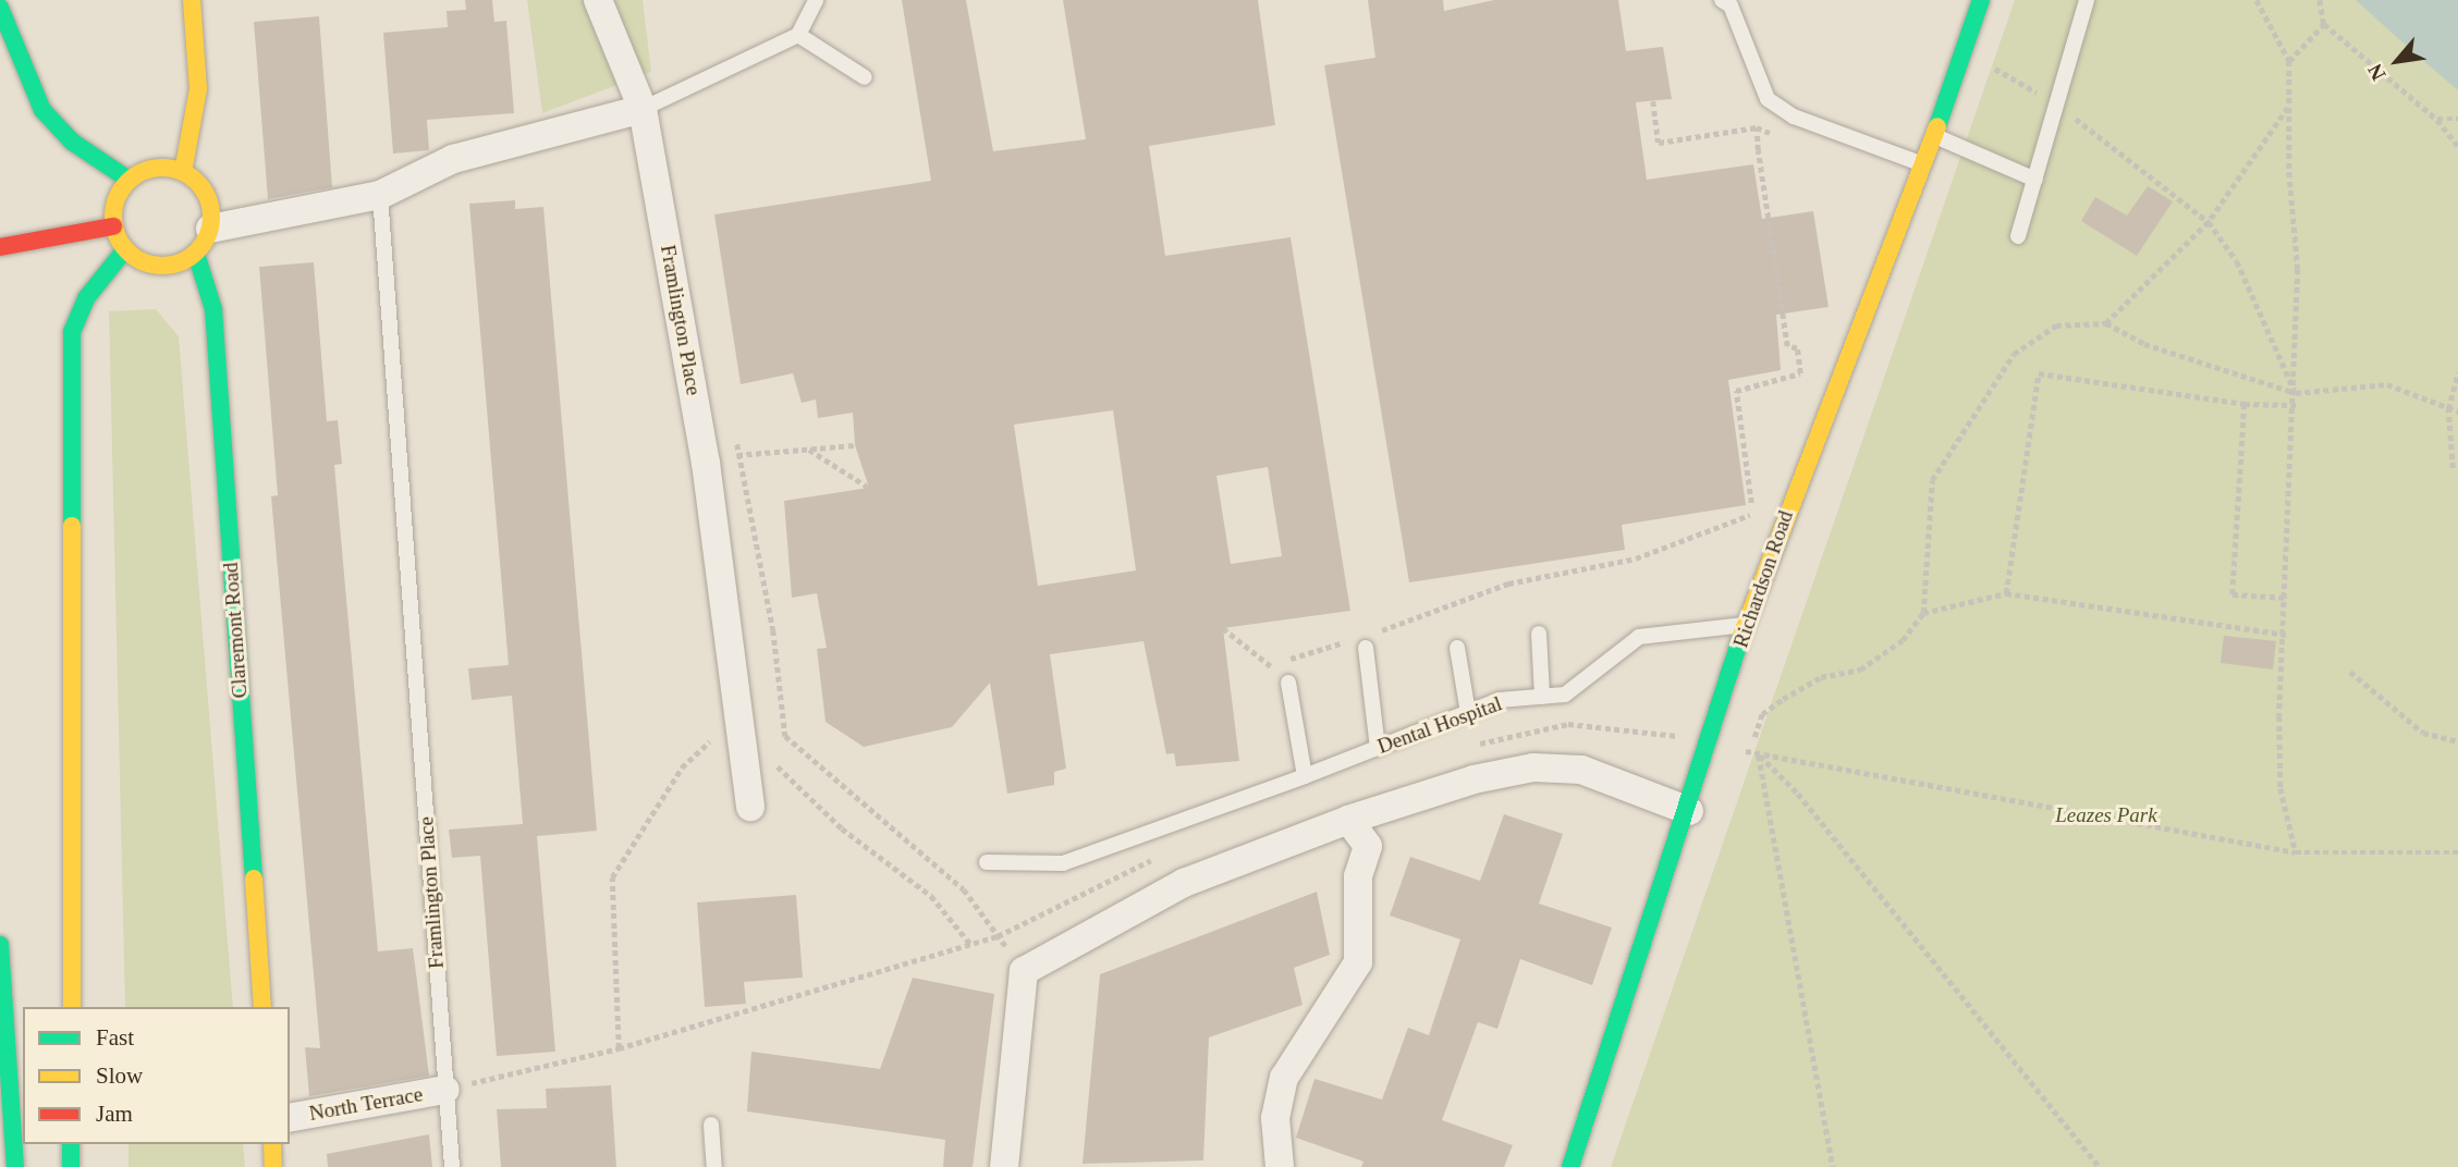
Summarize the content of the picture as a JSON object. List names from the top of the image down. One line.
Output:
{"streets":{"main road":["Richardson Road","Claremont Road"],"street":["Framlington Place","North Terrace"],"lane":["Dental Hospital"]},"crossings":[["Framlington Place","North Terrace"],["Richardson Road","Dental Hospital"]],"parks":["Leazes Park"],"legend":["Fast","Slow","Jam"],"north":"bottom left"}
